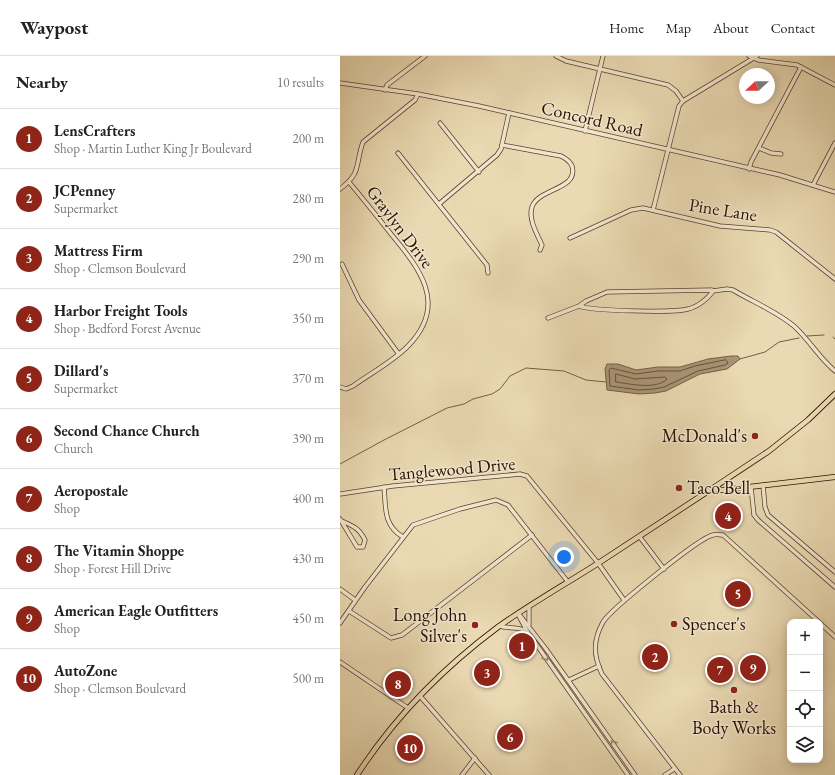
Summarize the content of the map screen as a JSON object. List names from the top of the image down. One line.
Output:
{"streets":{"street":["Concord Road","Pine Lane","Graylyn Drive","Tanglewood Drive"]},"crossings":[["Concord Road","Graylyn Drive"]],"places":["McDonald's","Taco Bell","Spencer's","Long John Silver's","Bath & Body Works"],"north":"left","page":{"header":"Waypost","nav":["Home","Map","About","Contact"],"heading":["Nearby","10 results"],"list":[{"mark":"1","name":"LensCrafters","note":"Shop · Martin Luther King Jr Boulevard","value":"200 m"},{"mark":"2","name":"JCPenney","note":"Supermarket","value":"280 m"},{"mark":"3","name":"Mattress Firm","note":"Shop · Clemson Boulevard","value":"290 m"},{"mark":"4","name":"Harbor Freight Tools","note":"Shop · Bedford Forest Avenue","value":"350 m"},{"mark":"5","name":"Dillard's","note":"Supermarket","value":"370 m"},{"mark":"6","name":"Second Chance Church","note":"Church","value":"390 m"},{"mark":"7","name":"Aeropostale","note":"Shop","value":"400 m"},{"mark":"8","name":"The Vitamin Shoppe","note":"Shop · Forest Hill Drive","value":"430 m"},{"mark":"9","name":"American Eagle Outfitters","note":"Shop","value":"450 m"},{"mark":"10","name":"AutoZone","note":"Shop · Clemson Boulevard","value":"500 m"}],"pins":["4","5","1","2","9","7","3","8","6","10"],"map_buttons":["+","−"]}}
